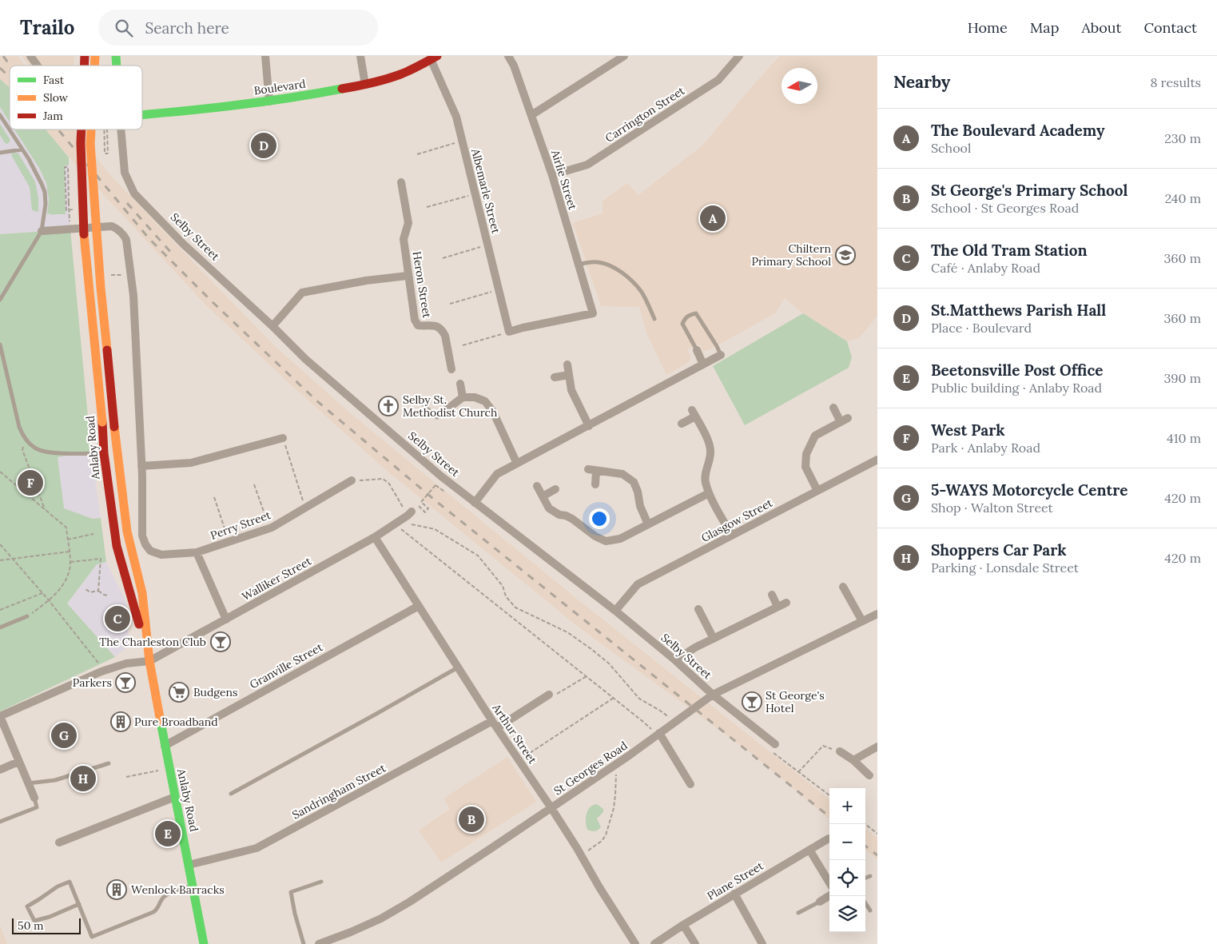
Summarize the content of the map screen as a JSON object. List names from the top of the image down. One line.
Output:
{"streets":{"main road":["Boulevard","Anlaby Road"],"street":["Carrington Street","Airlie Street","Albemarle Street","Selby Street","Heron Street","Glasgow Street","Perry Street","Walliker Street","Granville Street","Arthur Street","St Georges Road","Sandringham Street","Plane Street"]},"crossings":[["Boulevard","Albemarle Street"],["Carrington Street","Airlie Street"],["Airlie Street","Albemarle Street"],["Selby Street","Glasgow Street"],["Selby Street","St Georges Road"],["Anlaby Road","Walliker Street"],["Anlaby Road","Granville Street"],["Anlaby Road","Sandringham Street"],["Walliker Street","Arthur Street"],["Granville Street","Arthur Street"],["Arthur Street","St Georges Road"],["Arthur Street","Sandringham Street"]],"places":{"school or university":["Chiltern Primary School"],"church":["Selby St. Methodist Church"],"bar":["The Charleston Club","Parkers","St George's Hotel"],"supermarket":["Budgens"],"building":["Pure Broadband","Wenlock Barracks"]},"legend":["Fast","Slow","Jam"],"scale_bar":"50 m","north":"left","page":{"header":"Trailo","search":"Search here","nav":["Home","Map","About","Contact"],"heading":["Nearby","8 results"],"list":[{"mark":"A","name":"The Boulevard Academy","note":"School","value":"230 m"},{"mark":"B","name":"St George's Primary School","note":"School · St Georges Road","value":"240 m"},{"mark":"C","name":"The Old Tram Station","note":"Café · Anlaby Road","value":"360 m"},{"mark":"D","name":"St.Matthews Parish Hall","note":"Place · Boulevard","value":"360 m"},{"mark":"E","name":"Beetonsville Post Office","note":"Public building · Anlaby Road","value":"390 m"},{"mark":"F","name":"West Park","note":"Park · Anlaby Road","value":"410 m"},{"mark":"G","name":"5-WAYS Motorcycle Centre","note":"Shop · Walton Street","value":"420 m"},{"mark":"H","name":"Shoppers Car Park","note":"Parking · Lonsdale Street","value":"420 m"}],"pins":["D","A","F","C","G","H","B","E"],"map_buttons":["+","−"],"scale":"50 m"}}
